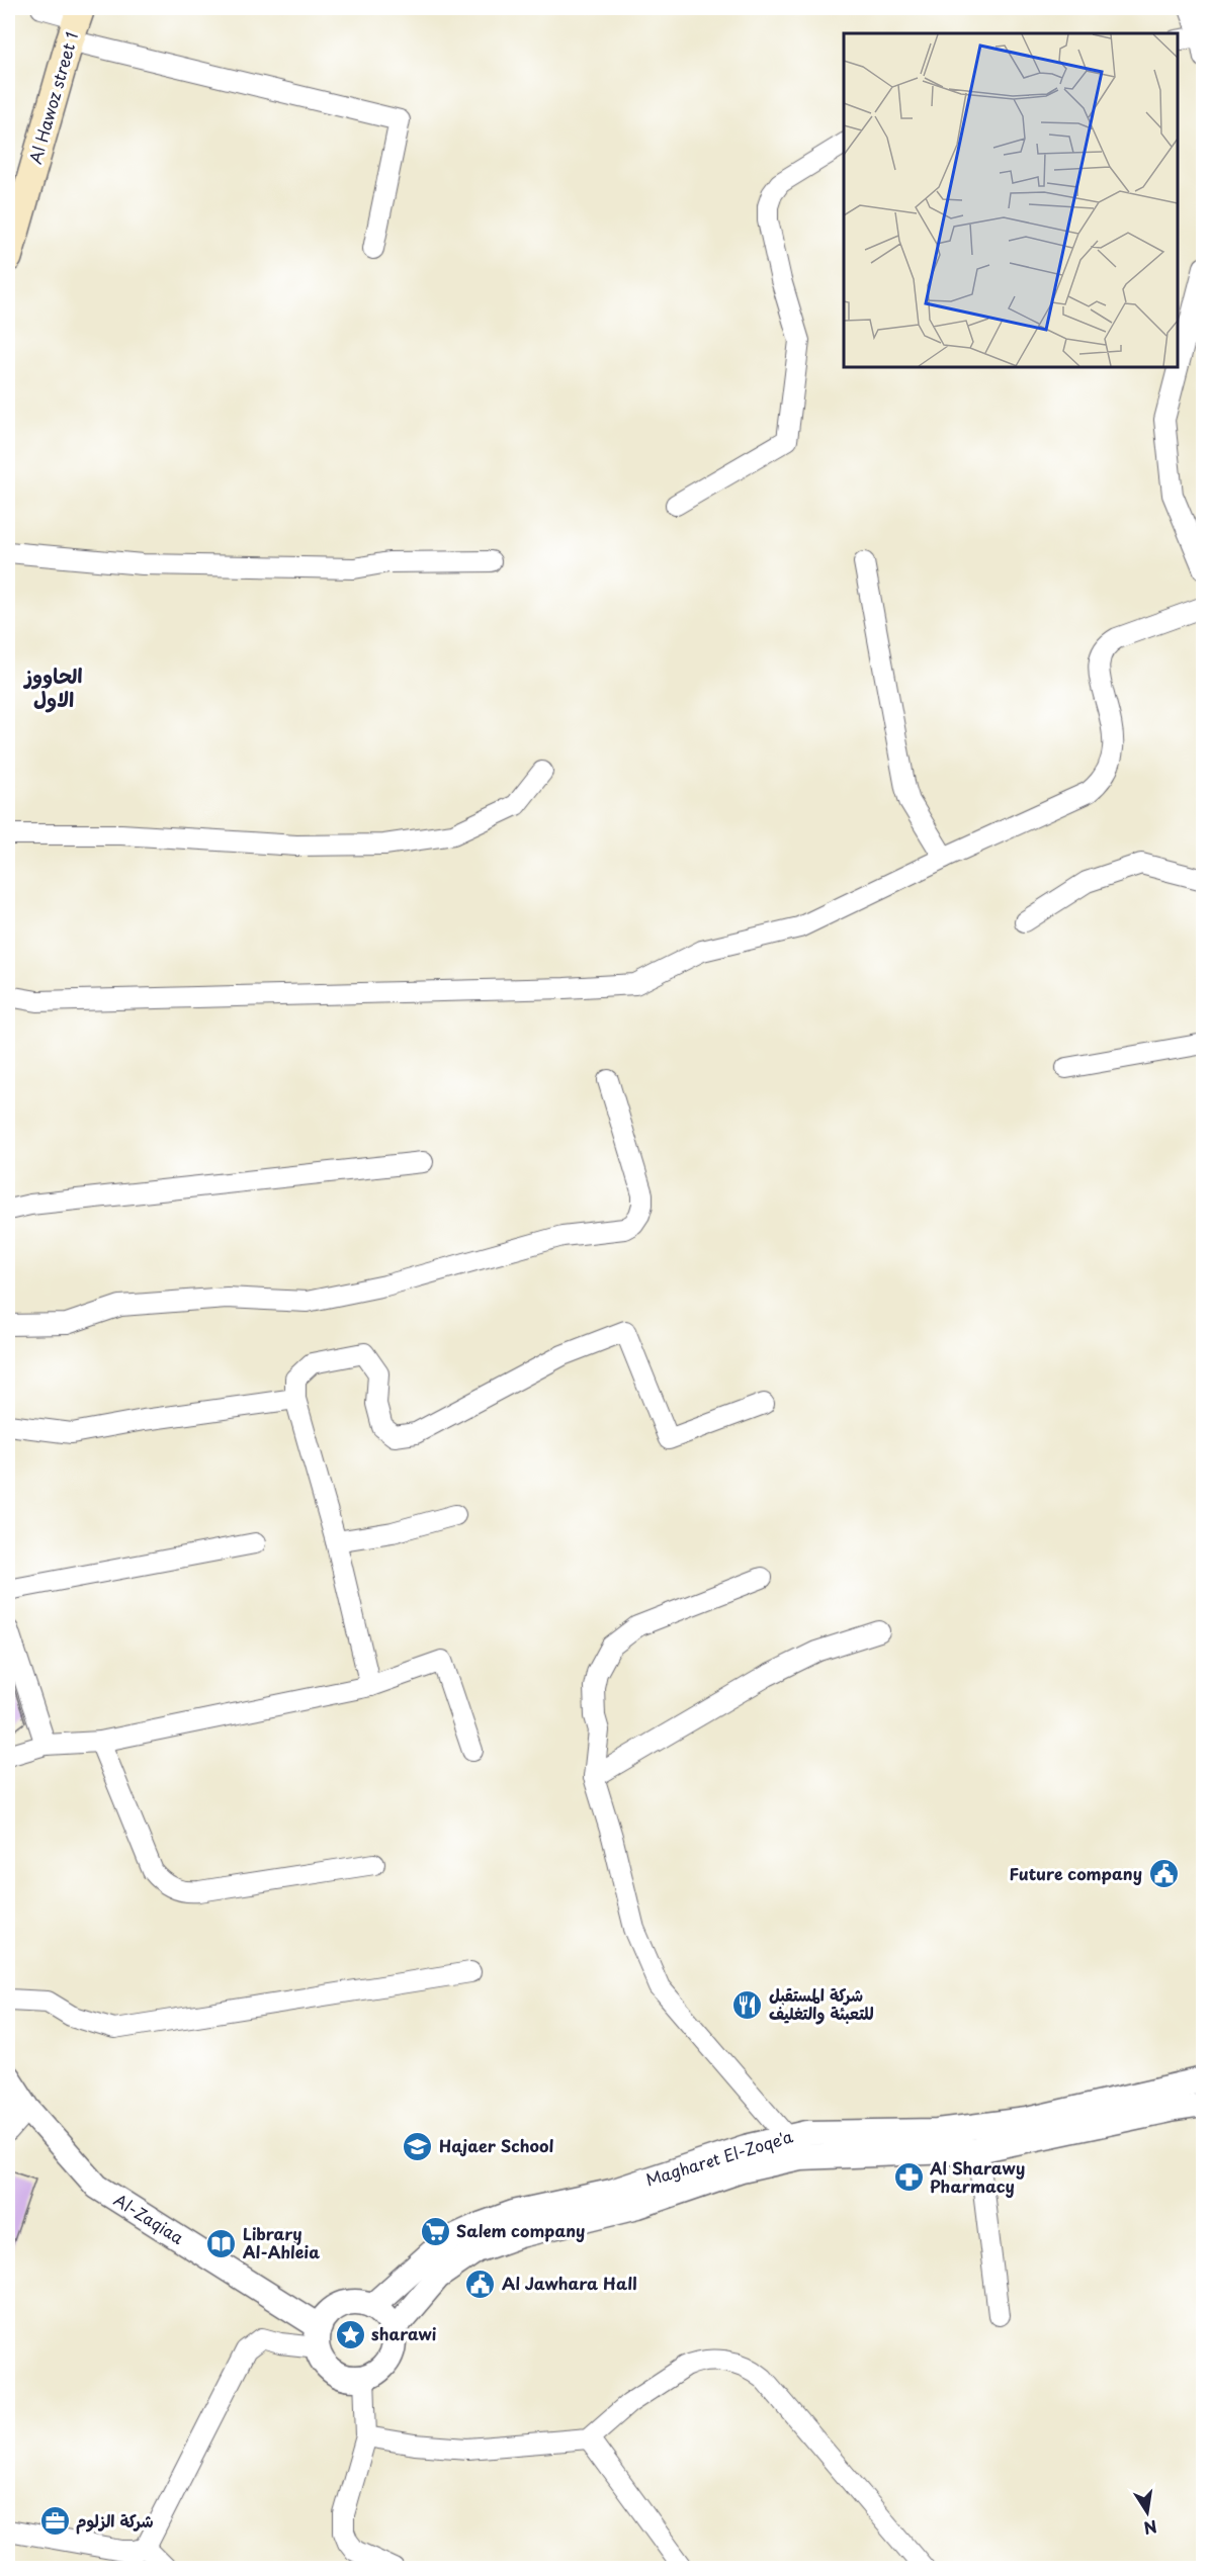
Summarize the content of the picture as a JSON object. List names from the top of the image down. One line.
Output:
{"streets":{"main road":["Al Hawoz street 1"],"street":["Magharet El-Zoqe'a","Al-Zaqiaa"]},"crossings":[["Magharet El-Zoqe'a","Al-Zaqiaa"]],"districts":["الحاووز الاول"],"places":{"public building":["Future company","Al Jawhara Hall"],"restaurant":["شركة المستقبل للتعبئة والتغليف"],"school or university":["Hajaer School"],"pharmacy":["Al Sharawy Pharmacy"],"supermarket":["Salem company"],"library":["Library Al-Ahleia"],"place":["sharawi"],"office":["شركة الزلوم"]},"north":"bottom"}
